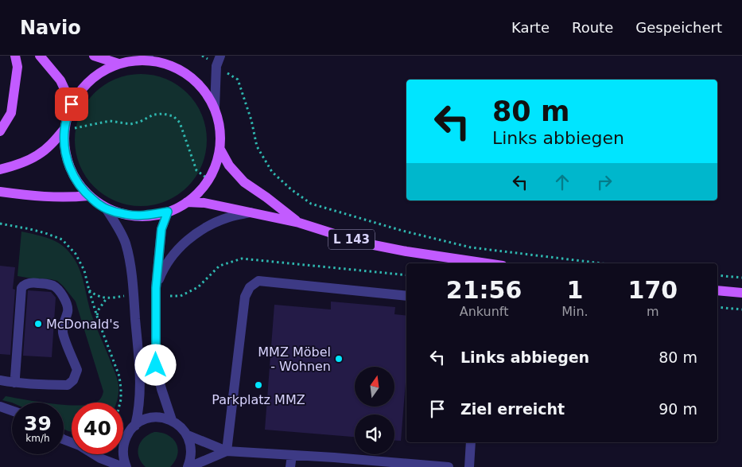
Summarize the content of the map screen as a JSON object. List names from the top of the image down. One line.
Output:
{"streets":{"main road":["L 143"]},"places":["McDonald's","MMZ Möbel - Wohnen","Parkplatz MMZ"],"north":"top","page":{"header":"Navio","nav":["Karte","Route","Gespeichert"],"turn":["80 m","Links abbiegen"],"eta":["21:56","Ankunft","1","Min.","170","m"],"list":[{"name":"Links abbiegen","value":"80 m"},{"name":"Ziel erreicht","value":"90 m"}],"speed":"39 km/h","limit":"40"}}
